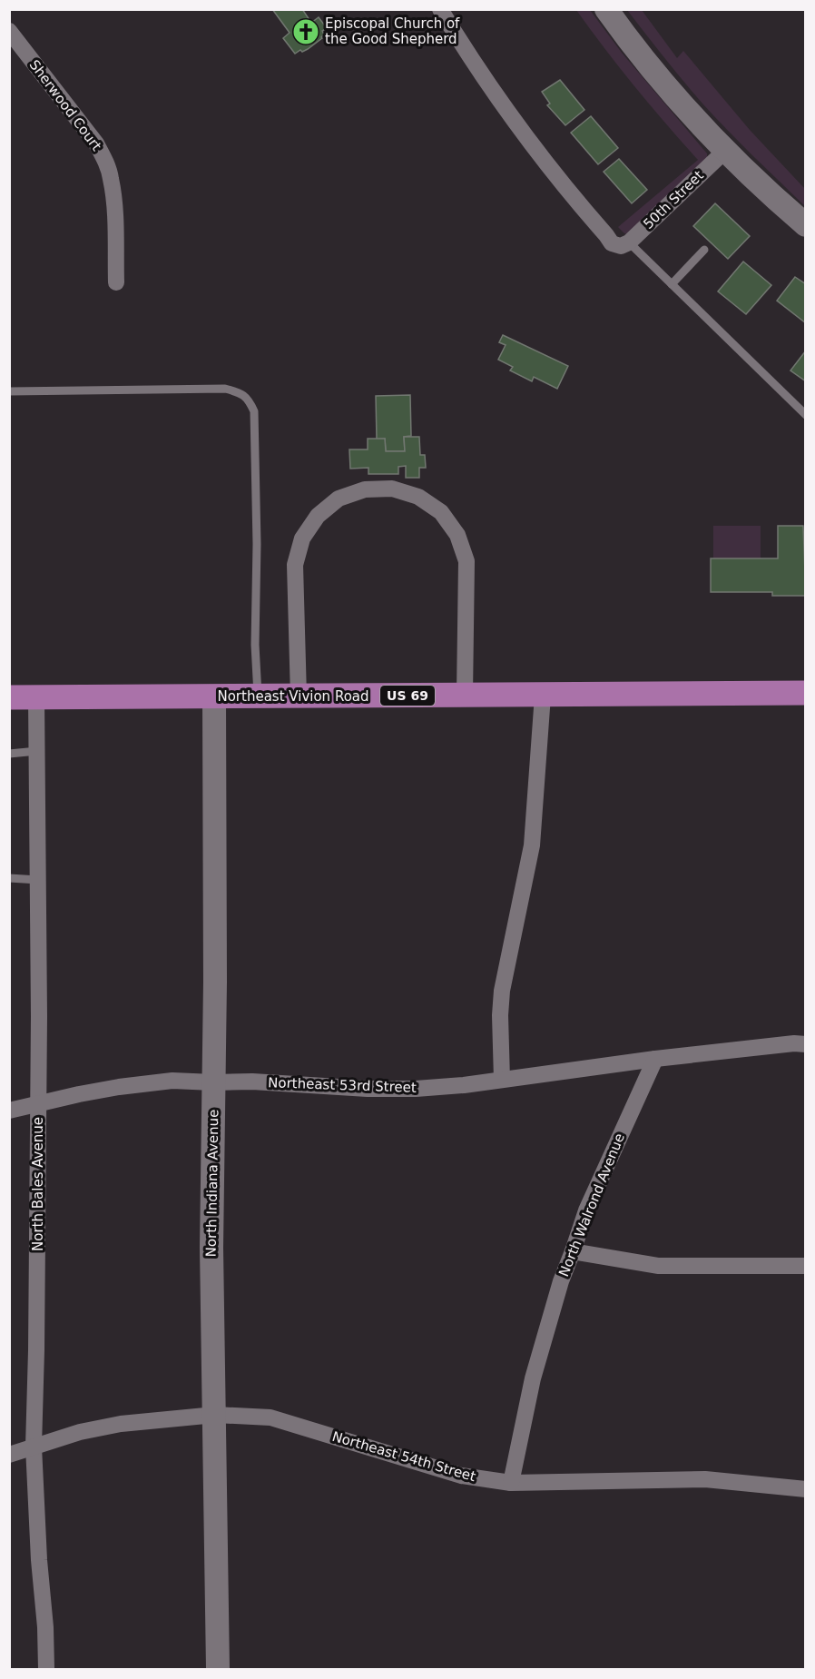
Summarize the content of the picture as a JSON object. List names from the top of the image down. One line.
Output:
{"streets":{"main road":["US 69","Northeast Vivion Road"],"street":["Sherwood Court","50th Street","Northeast 53rd Street","North Indiana Avenue","North Bales Avenue","North Walrond Avenue","Northeast 54th Street"]},"crossings":[["Northeast Vivion Road","North Indiana Avenue"],["Northeast Vivion Road","North Bales Avenue"],["Northeast 53rd Street","North Indiana Avenue"],["Northeast 53rd Street","North Bales Avenue"],["Northeast 53rd Street","North Walrond Avenue"],["North Indiana Avenue","Northeast 54th Street"],["North Bales Avenue","Northeast 54th Street"],["North Walrond Avenue","Northeast 54th Street"]],"places":{"church":["Episcopal Church of the Good Shepherd"]}}
